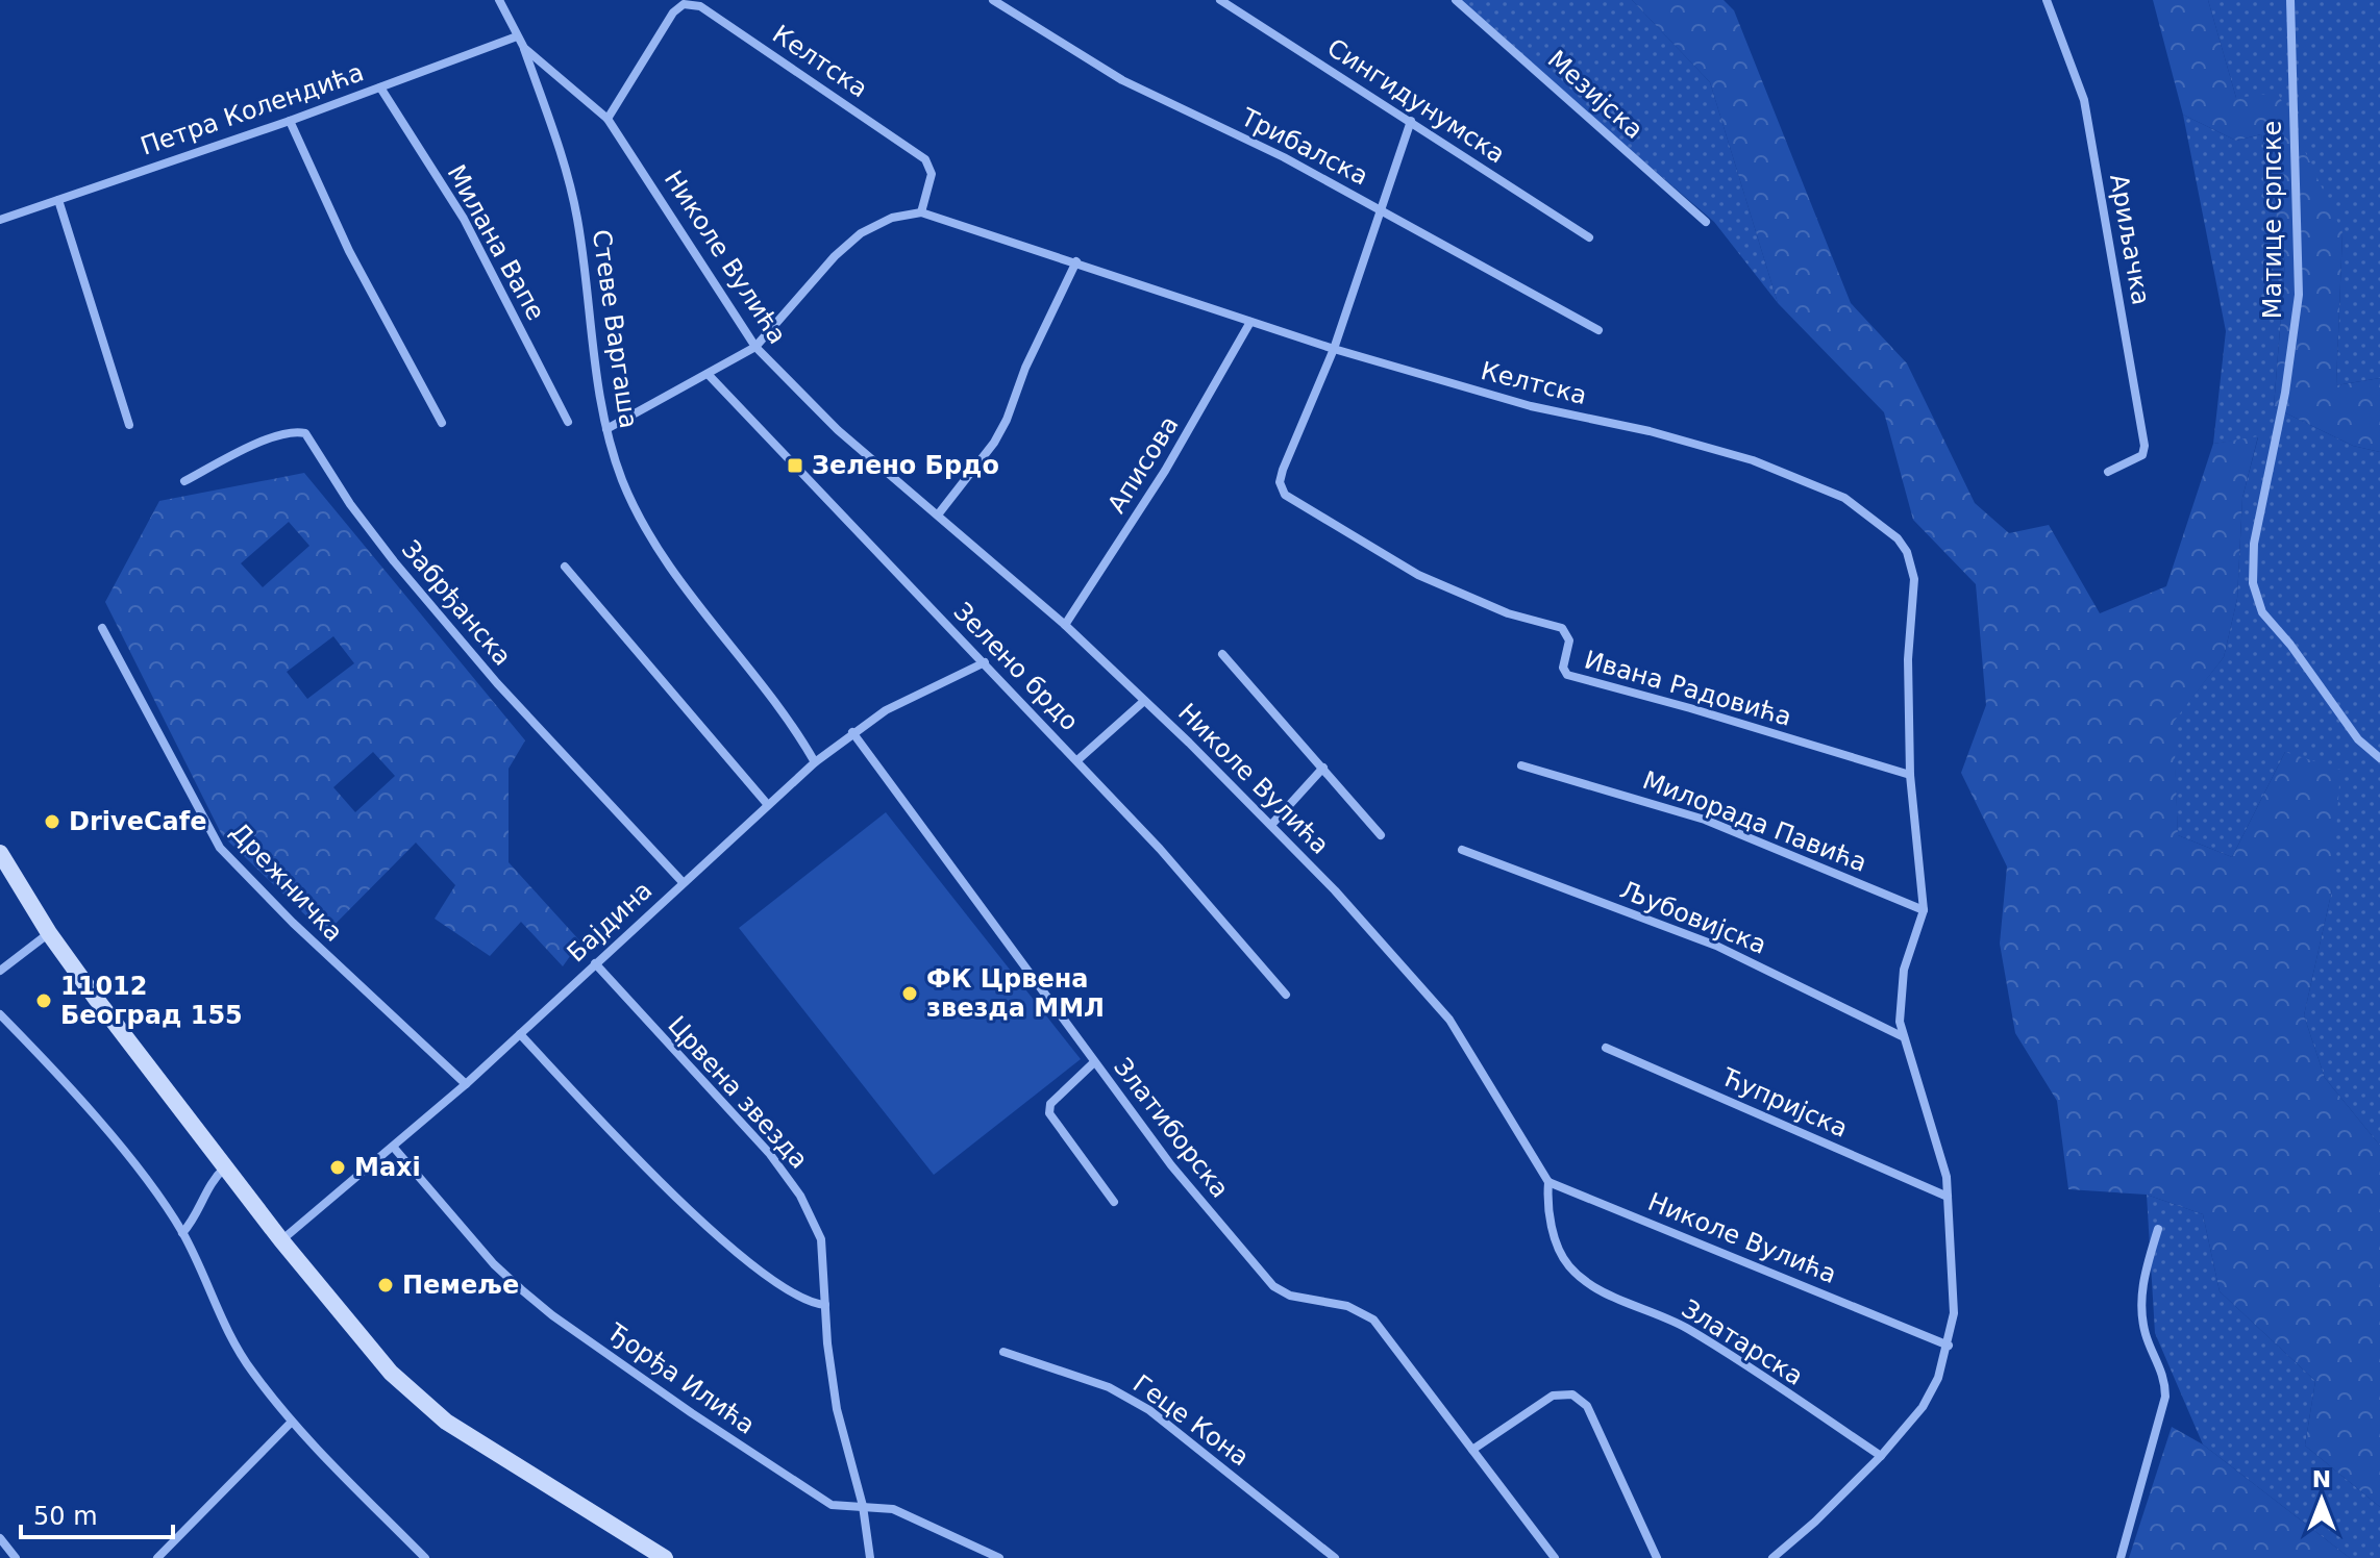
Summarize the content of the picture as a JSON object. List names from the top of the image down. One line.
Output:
{"streets":{"street":["Келтска","Мезијска","Сингидунумска","Петра Колендића","Трибалска","Матице српске","Ариљачка","Милана Вапе","Николе Вулића","Стеве Варгаша","Аписова","Забрђанска","Зелено брдо","Ивана Радовића","Милорада Павића","Дрежничка","Љубовијска","Бајдина","Црвена звезда","Ћупријска","Златиборска","Златарска","Ђорђа Илића","Геце Кона"]},"crossings":[["Келтска","Николе Вулића"],["Келтска","Аписова"],["Келтска","Ивана Радовића"],["Келтска","Милорада Павића"],["Петра Колендића","Милана Вапе"],["Николе Вулића","Аписова"],["Николе Вулића","Златарска"],["Стеве Варгаша","Бајдина"],["Забрђанска","Бајдина"],["Зелено брдо","Бајдина"],["Дрежничка","Бајдина"],["Бајдина","Црвена звезда"],["Бајдина","Златиборска"],["Бајдина","Ђорђа Илића"],["Црвена звезда","Ђорђа Илића"]],"places":{"transit":["Зелено Брдо"],"other":["DriveCafe","ФК Црвена звезда ММЛ","11012 Београд 155","Maxi","Пемеље"]},"scale_bar":"50 m","north":"top"}
